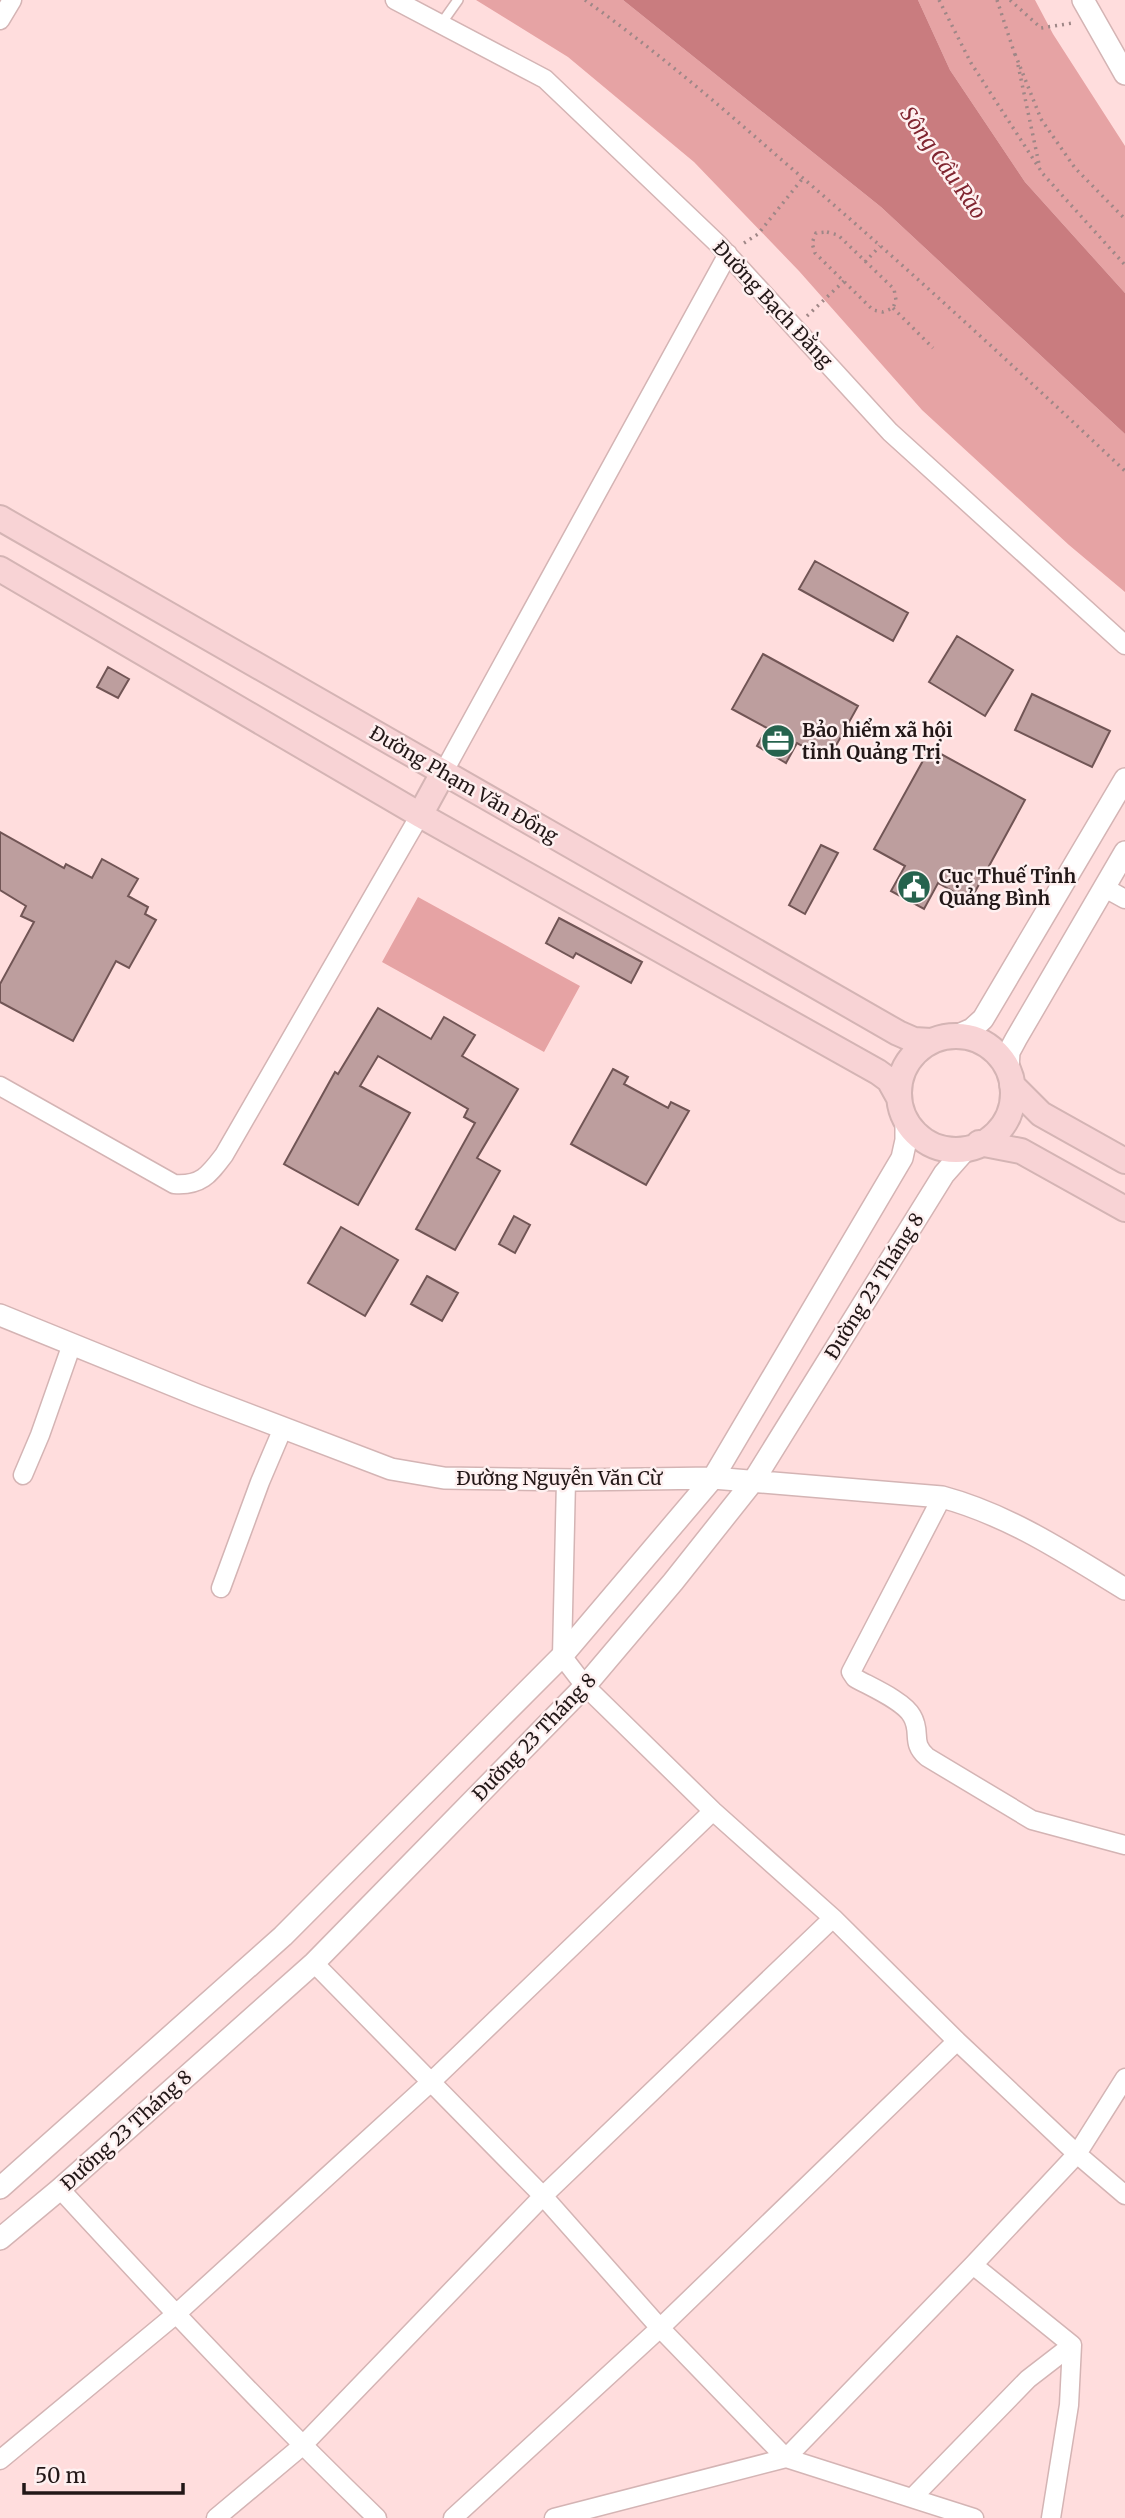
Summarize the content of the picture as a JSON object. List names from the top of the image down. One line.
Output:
{"streets":{"main road":["Đường Phạm Văn Đồng"],"street":["Đường Bạch Đằng","Đường 23 Tháng 8","Đường Nguyễn Văn Cừ"]},"crossings":[["Đường Phạm Văn Đồng","Đường 23 Tháng 8"],["Đường 23 Tháng 8","Đường Nguyễn Văn Cừ"]],"water":["Sông Cầu Rào"],"places":{"office":["Bảo hiểm xã hội tỉnh Quảng Trị"],"public building":["Cục Thuế Tỉnh Quảng Bình"]},"scale_bar":"50 m"}
